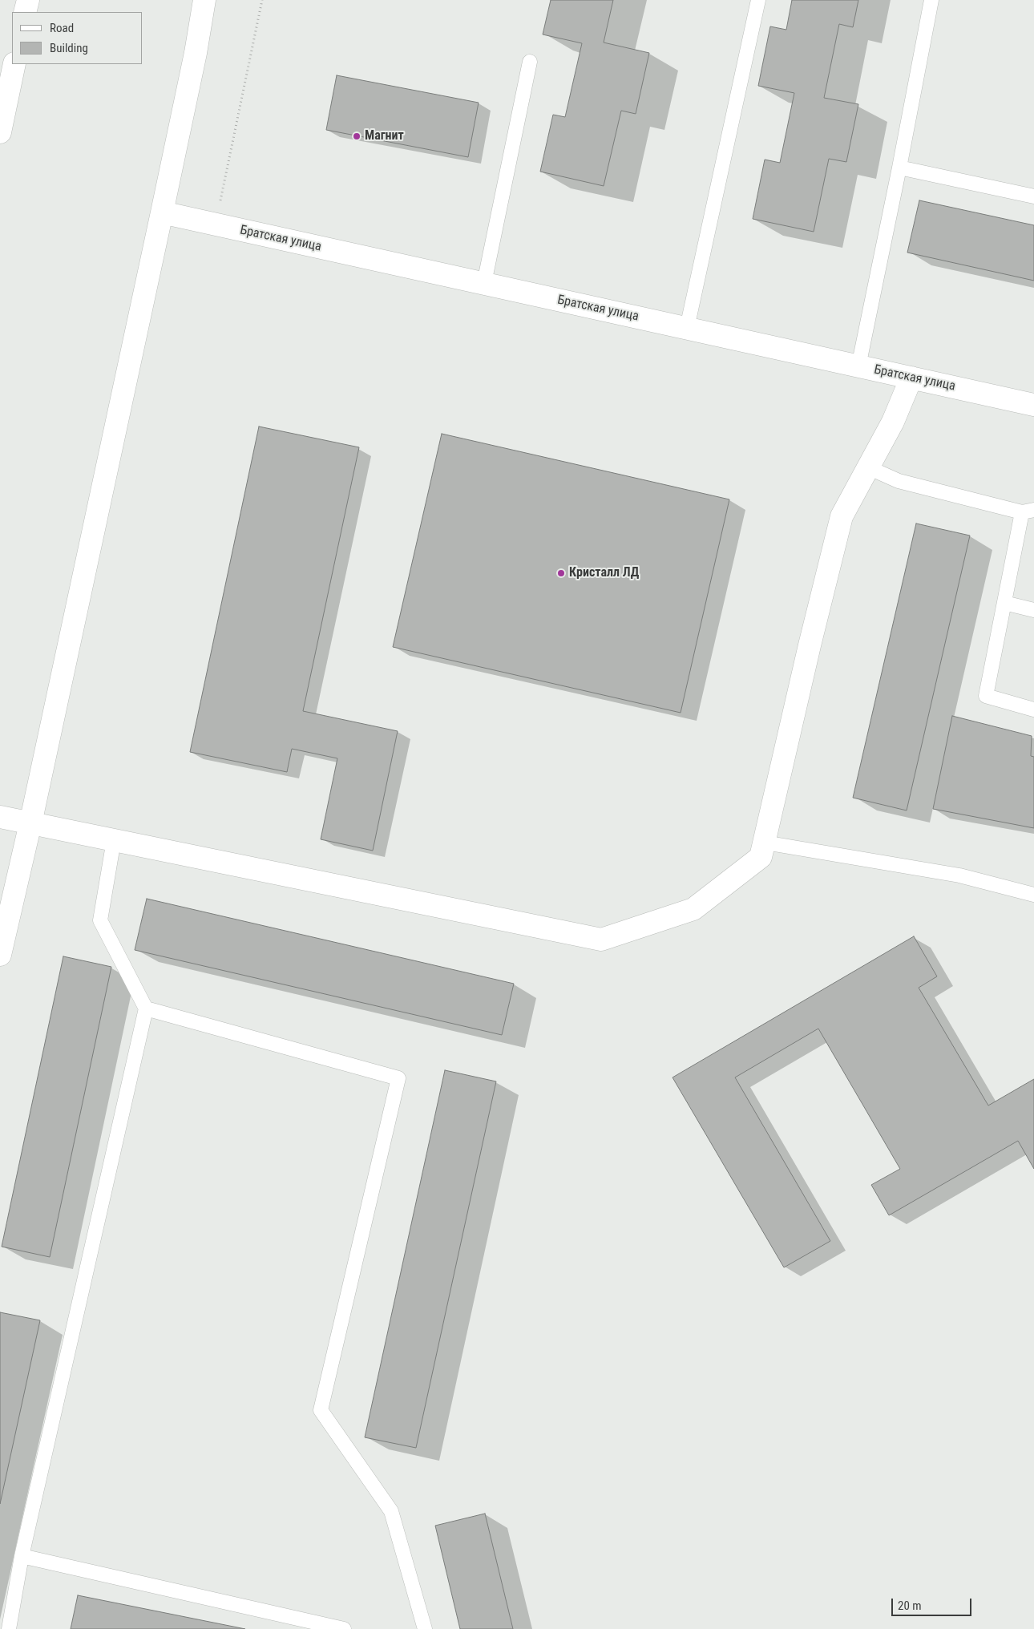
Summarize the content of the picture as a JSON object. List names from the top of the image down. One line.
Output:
{"streets":{"street":["Братская улица"]},"places":["Магнит","Кристалл ЛД"],"legend":["Road","Building"],"scale_bar":"20 m"}
